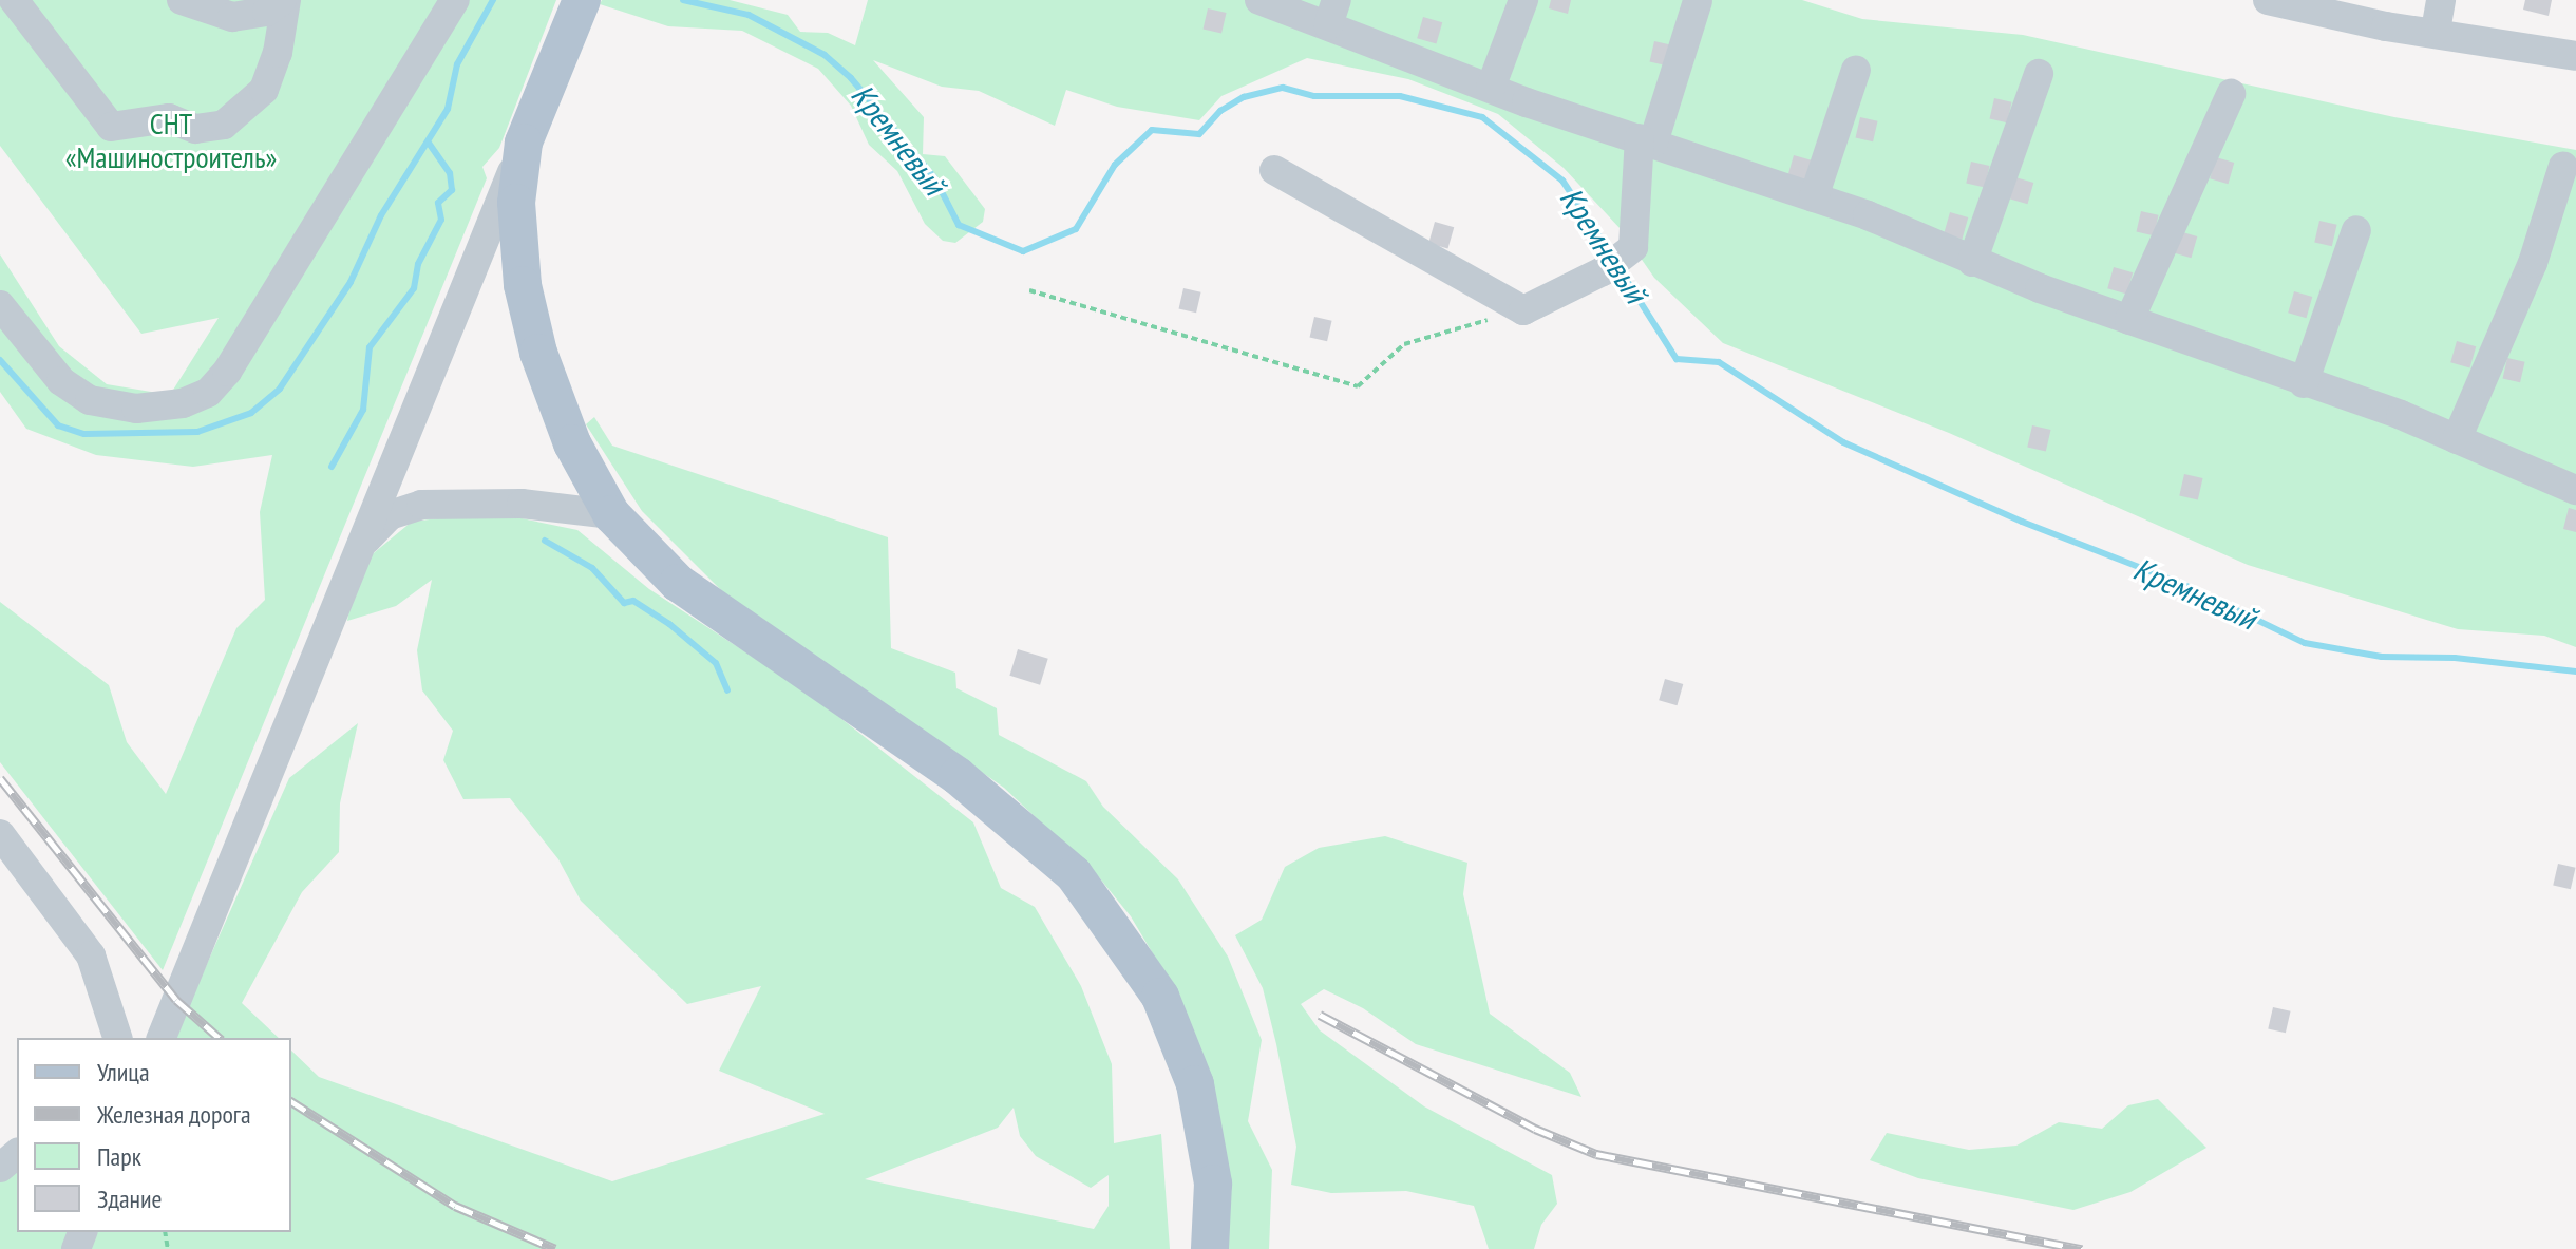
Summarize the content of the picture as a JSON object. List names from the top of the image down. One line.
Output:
{"water":["Кремневый"],"parks":["СНТ «Машиностроитель»"],"legend":["Улица","Железная дорога","Парк","Здание"]}
